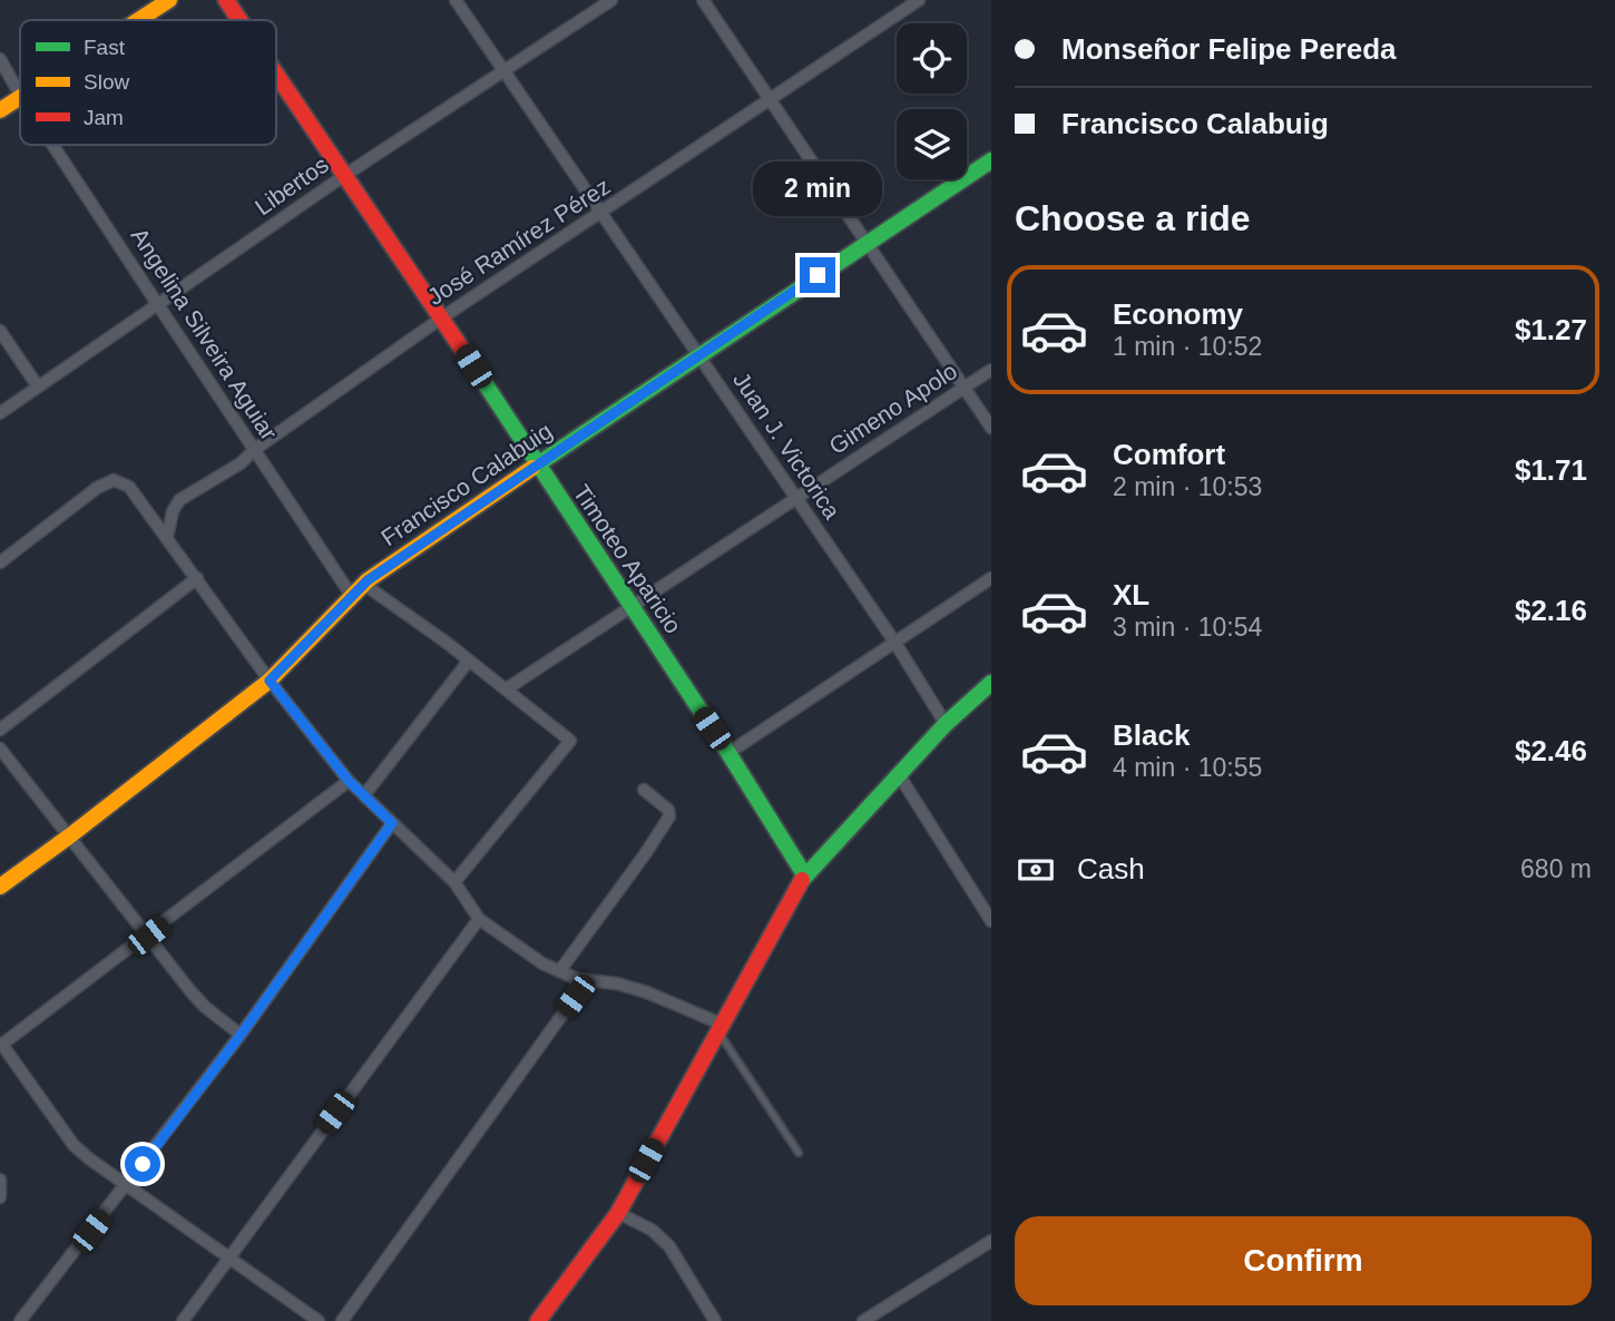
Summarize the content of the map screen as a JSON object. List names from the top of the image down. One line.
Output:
{"streets":{"street":["Libertos","José Ramírez Pérez","Angelina Silveira Aguiar","Gimeno Apolo","Juan J. Victorica","Francisco Calabuig","Timoteo Aparicio"]},"crossings":[["Libertos","Angelina Silveira Aguiar"],["Libertos","Juan J. Victorica"],["Libertos","Timoteo Aparicio"],["José Ramírez Pérez","Angelina Silveira Aguiar"],["José Ramírez Pérez","Juan J. Victorica"],["José Ramírez Pérez","Timoteo Aparicio"],["Angelina Silveira Aguiar","Gimeno Apolo"],["Angelina Silveira Aguiar","Francisco Calabuig"],["Gimeno Apolo","Juan J. Victorica"],["Gimeno Apolo","Timoteo Aparicio"],["Juan J. Victorica","Francisco Calabuig"],["Francisco Calabuig","Timoteo Aparicio"]],"legend":["Fast","Slow","Jam"],"page":{"banner":["Monseñor Felipe Pereda","Francisco Calabuig"],"bubble":"2 min","heading":"Choose a ride","list":[{"name":"Economy","note":"1 min · 10:52","value":"$1.27"},{"name":"Comfort","note":"2 min · 10:53","value":"$1.71"},{"name":"XL","note":"3 min · 10:54","value":"$2.16"},{"name":"Black","note":"4 min · 10:55","value":"$2.46"}],"pay":["Cash","680 m"],"buttons":"Confirm"}}
